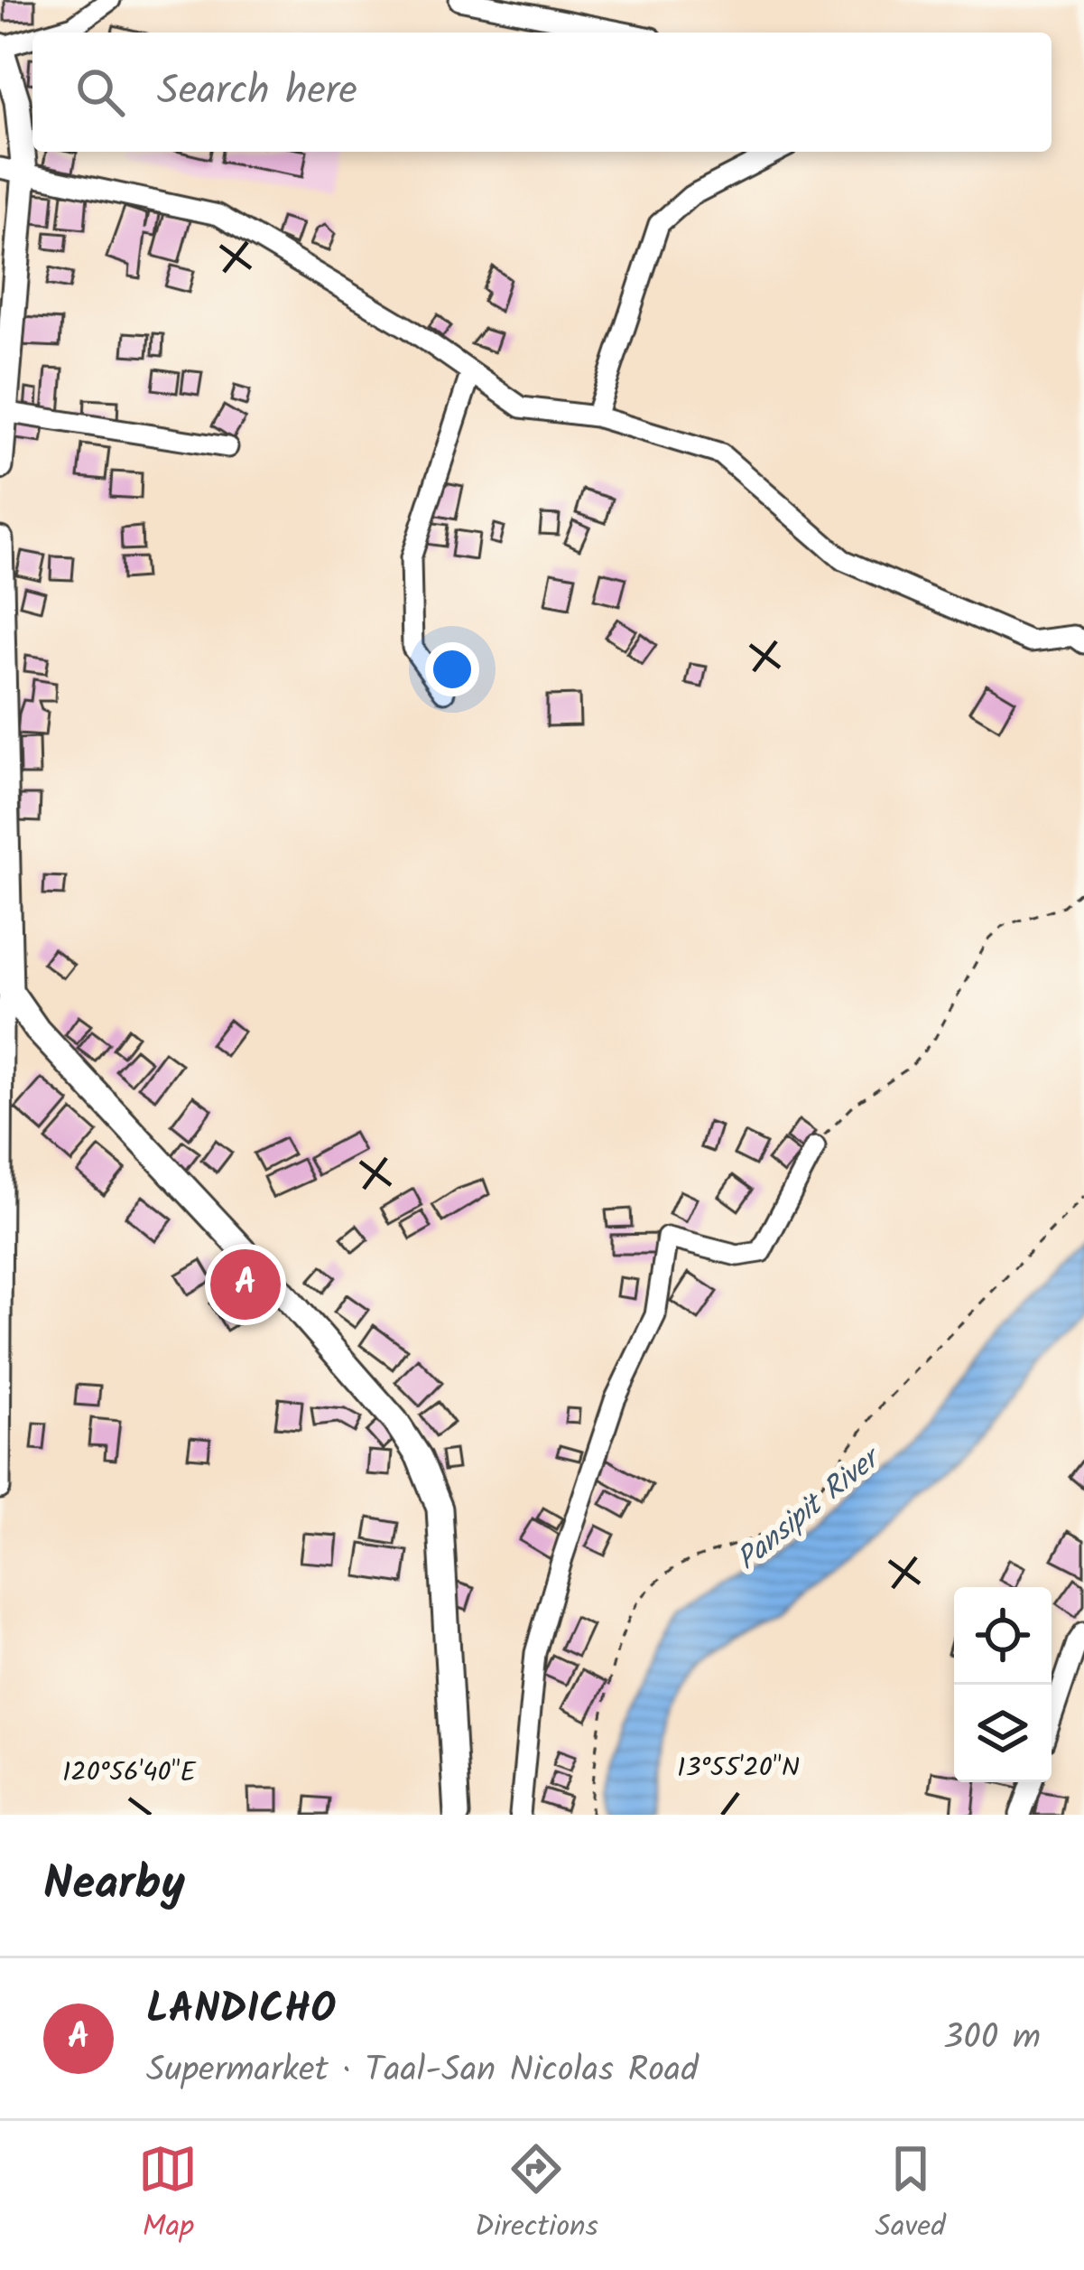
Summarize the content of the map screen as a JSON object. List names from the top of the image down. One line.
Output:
{"water":["Pansipit River"],"page":{"search":"Search here","pins":"A","heading":"Nearby","list":[{"mark":"A","name":"LANDICHO","note":"Supermarket · Taal-San Nicolas Road","value":"300 m"}],"nav":["Map","Directions","Saved"]},"coordinates":["13°55'20\"N","120°56'40\"E"]}
